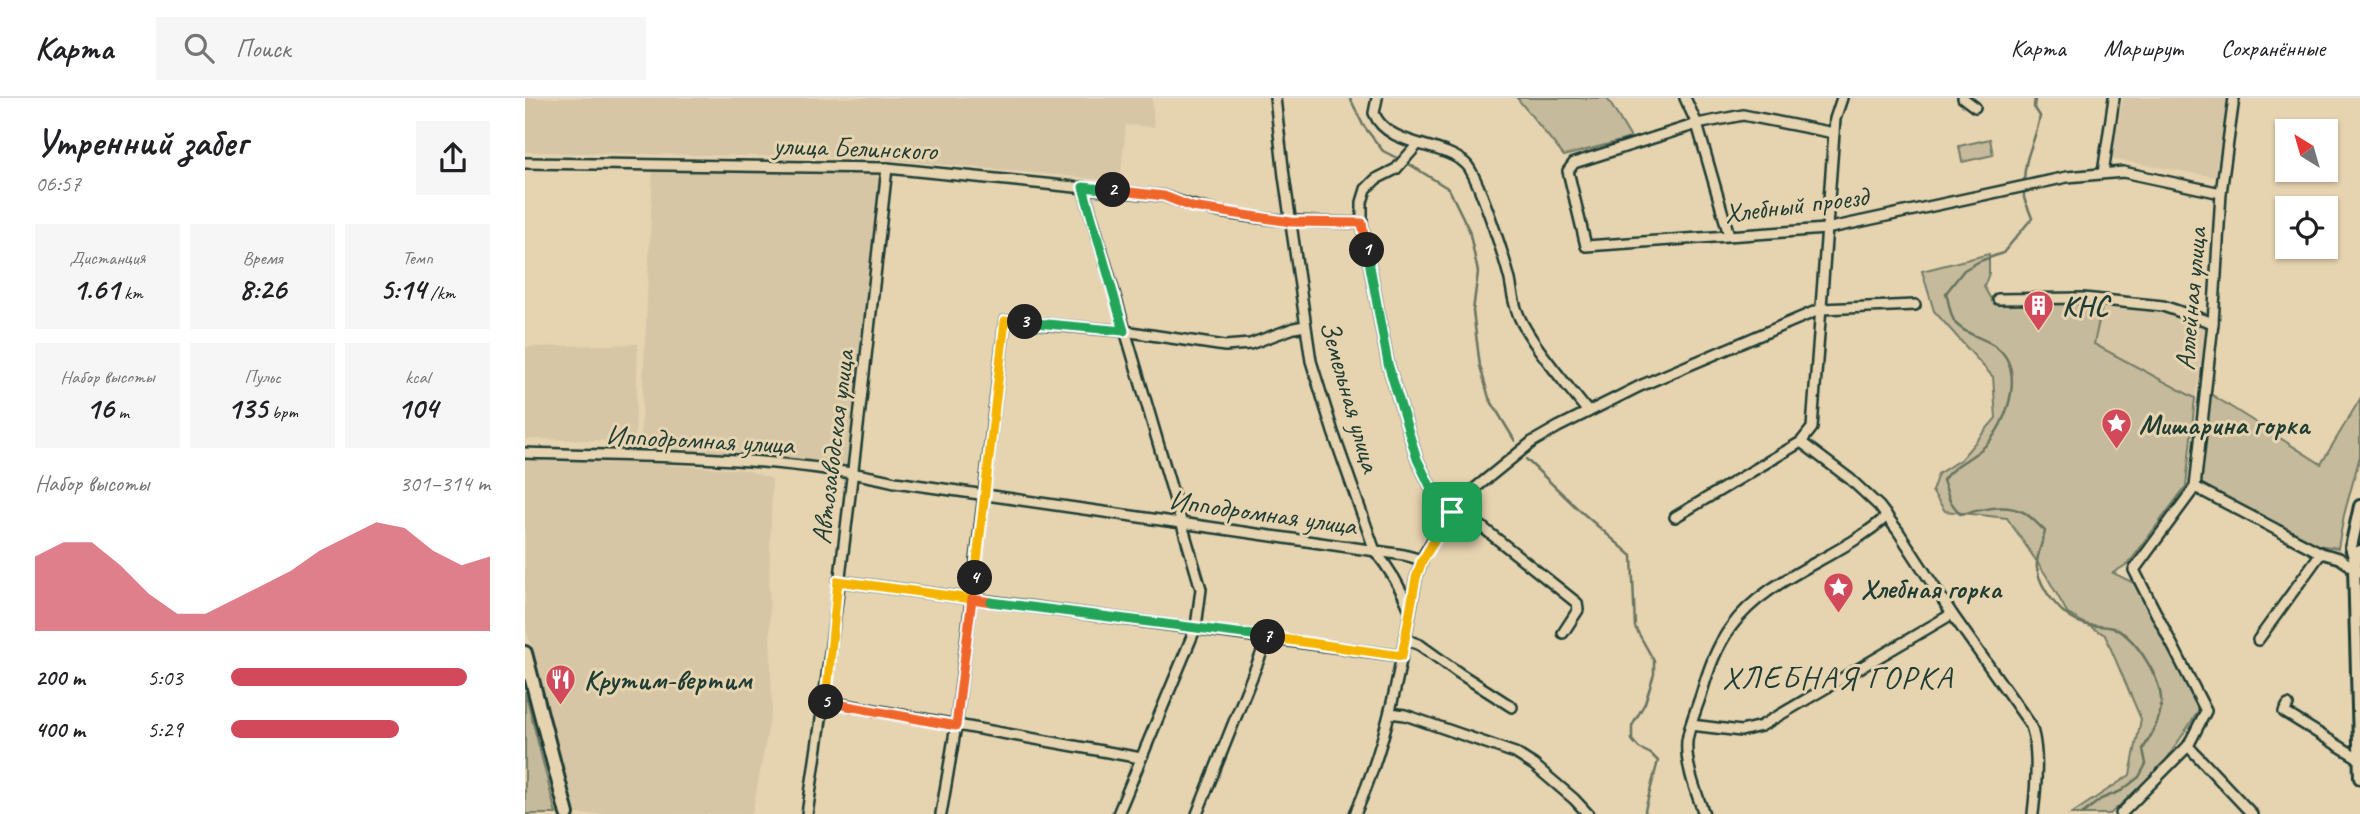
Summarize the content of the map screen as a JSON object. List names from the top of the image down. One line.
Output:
{"streets":{"street":["улица Белинского","Хлебный проезд","Аллейная улица","Земельная улица","Ипподромная улица","Автозаводская улица"]},"crossings":[["улица Белинского","Земельная улица"],["улица Белинского","Автозаводская улица"],["Хлебный проезд","Аллейная улица"],["Земельная улица","Ипподромная улица"],["Ипподромная улица","Автозаводская улица"]],"districts":["ХЛЕБНАЯ ГОРКА"],"places":{"building":["КНС"],"place":["Мишарина горка","Хлебная горка"],"restaurant":["Крутим-вертим"]},"north":"top left","page":{"header":"Карта","search":"Поиск","nav":["Карта","Маршрут","Сохранённые"],"heading":["Утренний забег","06:57"],"pins":["2","1","3","4","7","5"],"stats":[["Дистанция","1.61 km"],["Время","8:26"],["Темп","5:14 /km"],["Набор высоты","16 m"],["Пульс","135 bpm"],["kcal","104"]],"chart":["Набор высоты","301–314 m"],"list":[{"name":"200 m","note":"5:03"},{"name":"400 m","note":"5:29"}]}}
